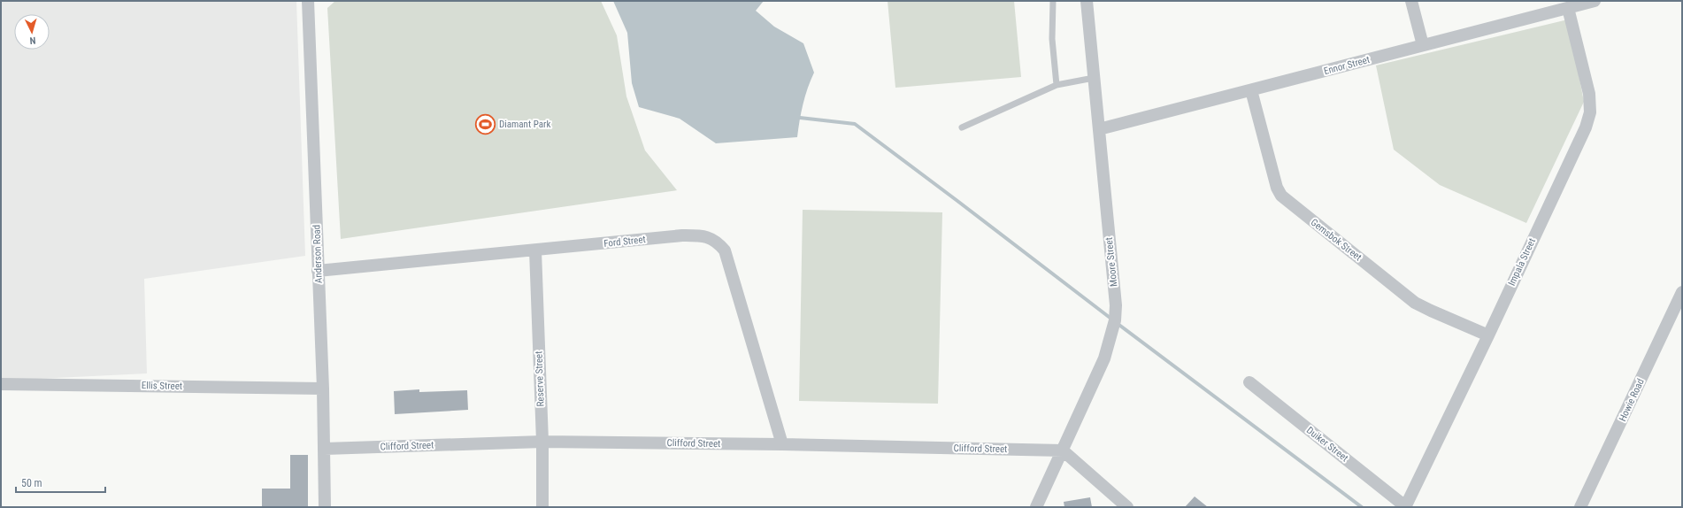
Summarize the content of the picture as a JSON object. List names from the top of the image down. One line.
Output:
{"streets":{"street":["Ennor Street","Gemsbok Street","Ford Street","Anderson Road","Moore Street","Impala Street","Reserve Street","Ellis Street","Howie Road","Clifford Street","Duiker Street"]},"crossings":[["Ennor Street","Gemsbok Street"],["Ennor Street","Moore Street"],["Ennor Street","Impala Street"],["Gemsbok Street","Impala Street"],["Ford Street","Anderson Road"],["Ford Street","Reserve Street"],["Ford Street","Clifford Street"],["Anderson Road","Ellis Street"],["Anderson Road","Clifford Street"],["Moore Street","Clifford Street"],["Impala Street","Duiker Street"],["Reserve Street","Clifford Street"]],"places":{"sports":["Diamant Park"]},"scale_bar":"50 m","north":"bottom"}
